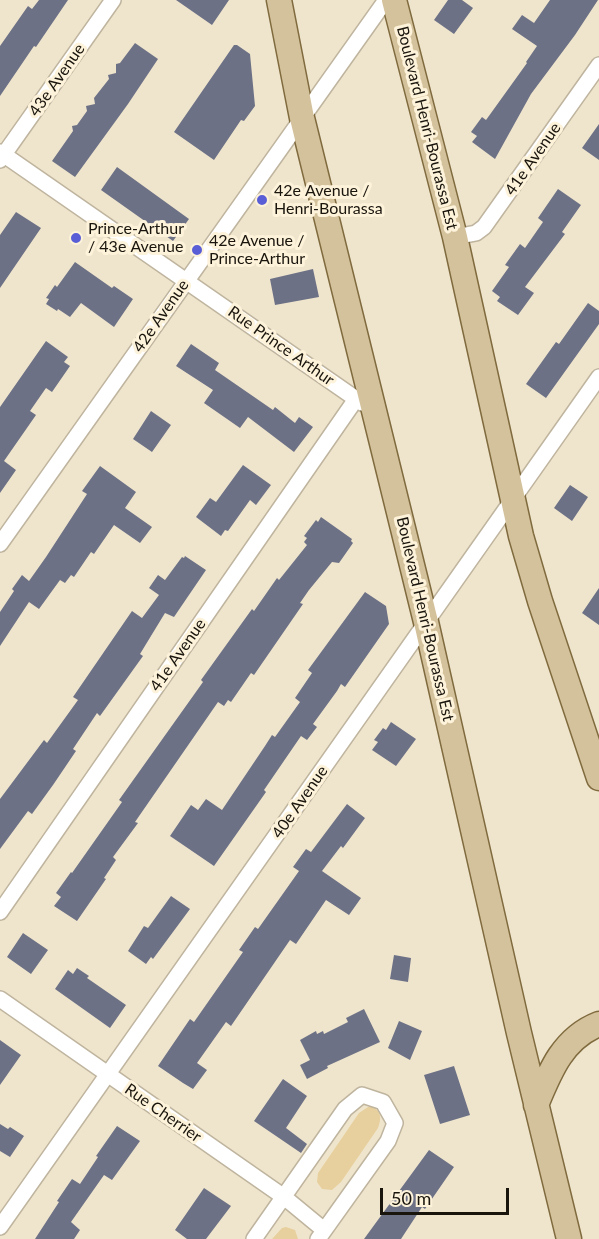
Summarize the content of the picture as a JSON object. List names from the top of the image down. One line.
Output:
{"streets":{"main road":["Boulevard Henri-Bourassa Est"],"street":["43e Avenue","41e Avenue","42e Avenue","Rue Prince Arthur","40e Avenue","Rue Cherrier"]},"crossings":[["43e Avenue","Rue Prince Arthur"],["Boulevard Henri-Bourassa Est","41e Avenue"],["Boulevard Henri-Bourassa Est","42e Avenue"],["Boulevard Henri-Bourassa Est","Rue Prince Arthur"],["Boulevard Henri-Bourassa Est","40e Avenue"],["41e Avenue","Rue Prince Arthur"],["42e Avenue","Rue Prince Arthur"],["40e Avenue","Rue Cherrier"]],"places":["42e Avenue / Henri-Bourassa","Prince-Arthur / 43e Avenue","42e Avenue / Prince-Arthur"],"scale_bar":"50 m"}
